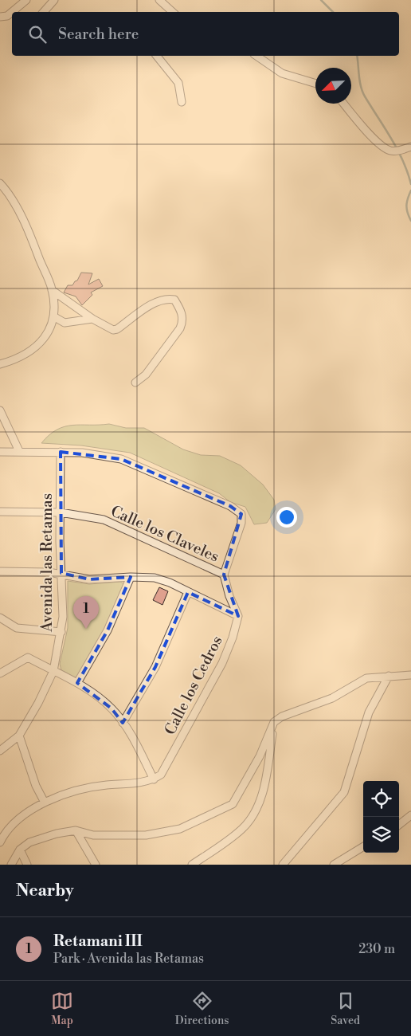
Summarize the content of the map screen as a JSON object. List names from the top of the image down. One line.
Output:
{"streets":{"street":["Calle los Claveles","Avenida las Retamas","Calle los Cedros"]},"crossings":[["Calle los Claveles","Avenida las Retamas"]],"north":"bottom left","page":{"search":"Search here","pins":"1","heading":"Nearby","list":[{"mark":"1","name":"Retamani III","note":"Park · Avenida las Retamas","value":"230 m"}],"nav":["Map","Directions","Saved"]}}
